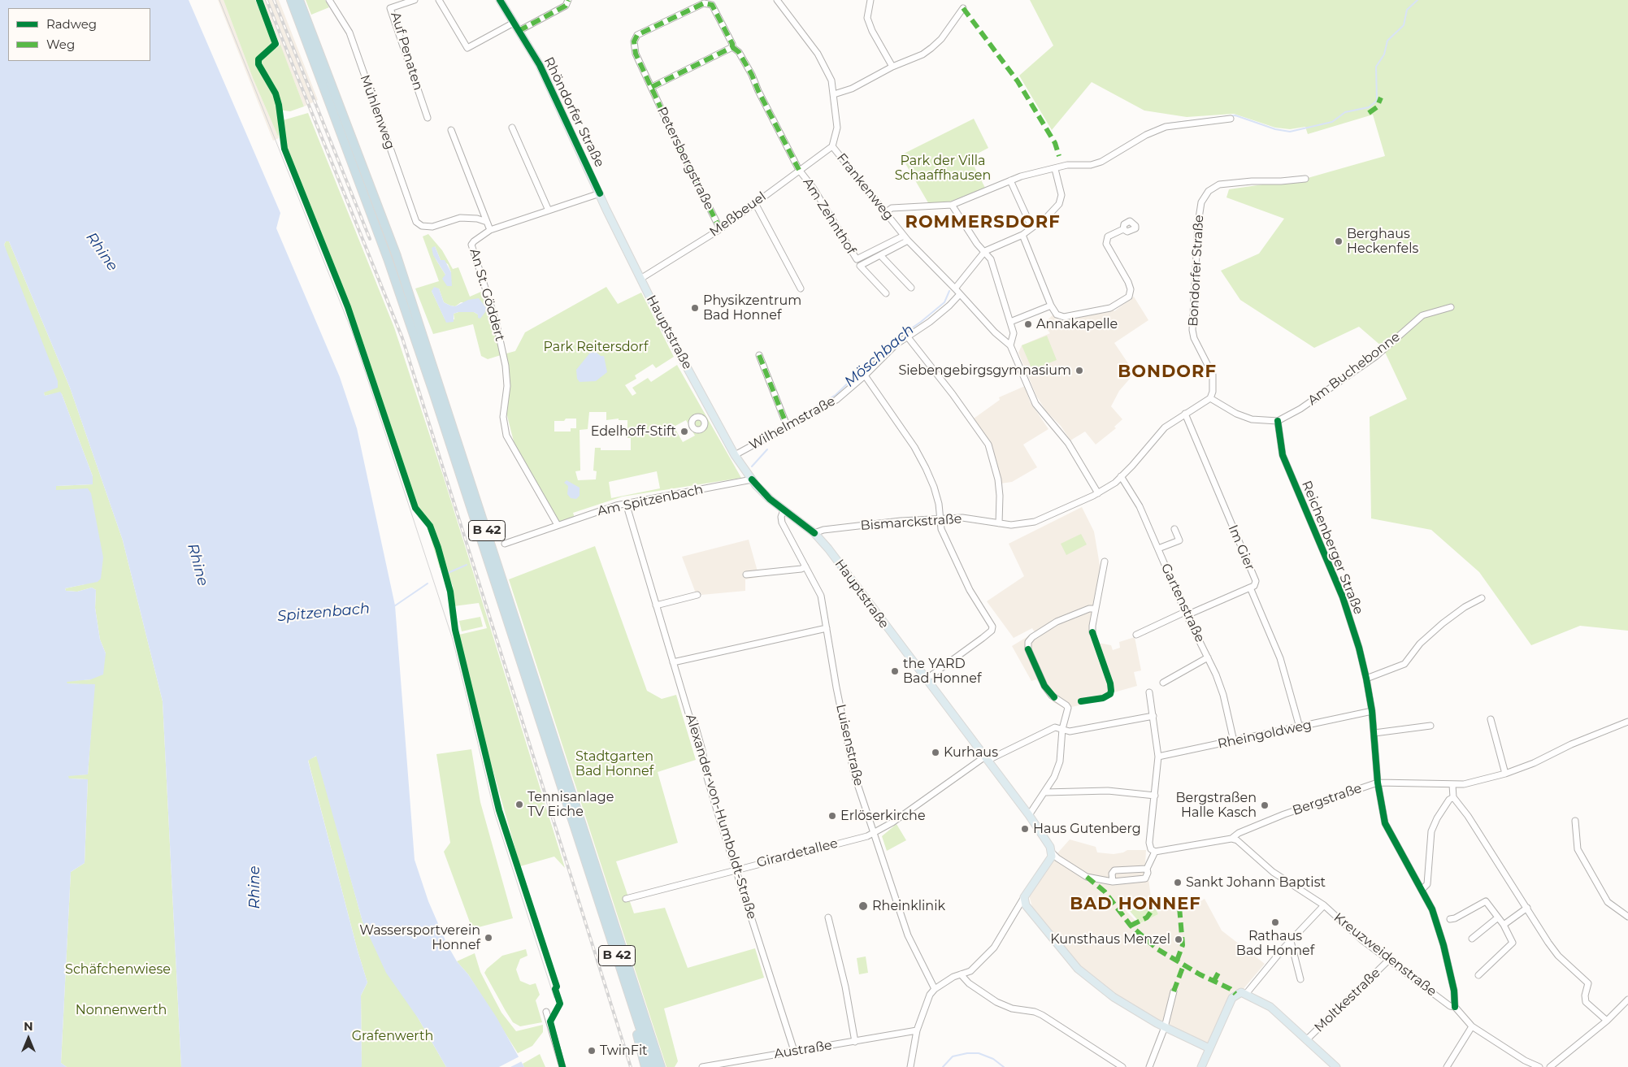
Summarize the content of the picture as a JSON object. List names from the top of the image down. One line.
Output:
{"streets":{"highway":["B 42"],"main road":["Rhöndorfer Straße","Hauptstraße"],"street":["Auf Penaten","Mühlenweg","Petersbergstraße","Frankenweg","Meßbeuel","Am Zehnthof","Bondorfer Straße","An St. Göddert","Am Buchebonne","Wilhelmstraße","Am Spitzenbach","Bismarckstraße","Im Gier","Reichenberger Straße","Gartenstraße","Rheingoldweg","Luisenstraße","Bergstraße","Alexander-von-Humboldt-Straße","Girardetallee","Kreuzweidenstraße","Moltkestraße","Austraße"]},"crossings":[["Rhöndorfer Straße","Meßbeuel"],["Rhöndorfer Straße","An St. Göddert"],["Rhöndorfer Straße","Hauptstraße"],["Petersbergstraße","Meßbeuel"],["Petersbergstraße","Am Zehnthof"],["Frankenweg","Meßbeuel"],["Frankenweg","Am Zehnthof"],["Frankenweg","Wilhelmstraße"],["Meßbeuel","Am Zehnthof"],["Meßbeuel","Hauptstraße"],["Bondorfer Straße","Bismarckstraße"],["An St. Göddert","Am Spitzenbach"],["Hauptstraße","Wilhelmstraße"],["Hauptstraße","Am Spitzenbach"],["Hauptstraße","Bismarckstraße"],["Hauptstraße","Luisenstraße"],["Hauptstraße","Girardetallee"],["Am Buchebonne","Reichenberger Straße"],["Am Spitzenbach","Alexander-von-Humboldt-Straße"],["Bismarckstraße","Im Gier"],["Bismarckstraße","Gartenstraße"],["Im Gier","Rheingoldweg"],["Reichenberger Straße","Rheingoldweg"],["Reichenberger Straße","Bergstraße"],["Reichenberger Straße","Kreuzweidenstraße"],["Gartenstraße","Rheingoldweg"],["Luisenstraße","Girardetallee"],["Bergstraße","Kreuzweidenstraße"],["Alexander-von-Humboldt-Straße","Girardetallee"],["Alexander-von-Humboldt-Straße","Austraße"],["Kreuzweidenstraße","Moltkestraße"]],"districts":["ROMMERSDORF","BONDORF","BAD HONNEF"],"water":["Rhine","Möschbach","Spitzenbach"],"parks":["Park der Villa Schaaffhausen","Park Reitersdorf","Stadtgarten Bad Honnef","Schäfchenwiese","Nonnenwerth","Grafenwerth"],"places":["Berghaus Heckenfels","Physikzentrum Bad Honnef","Annakapelle","Siebengebirgsgymnasium","Edelhoff-Stift","the YARD Bad Honnef","Kurhaus","Tennisanlage TV Eiche","Bergstraßen Halle Kasch","Erlöserkirche","Haus Gutenberg","Sankt Johann Baptist","Rheinklinik","Rathaus Bad Honnef","Wassersportverein Honnef","Kunsthaus Menzel","TwinFit"],"legend":["Radweg","Weg"],"north":"top"}
